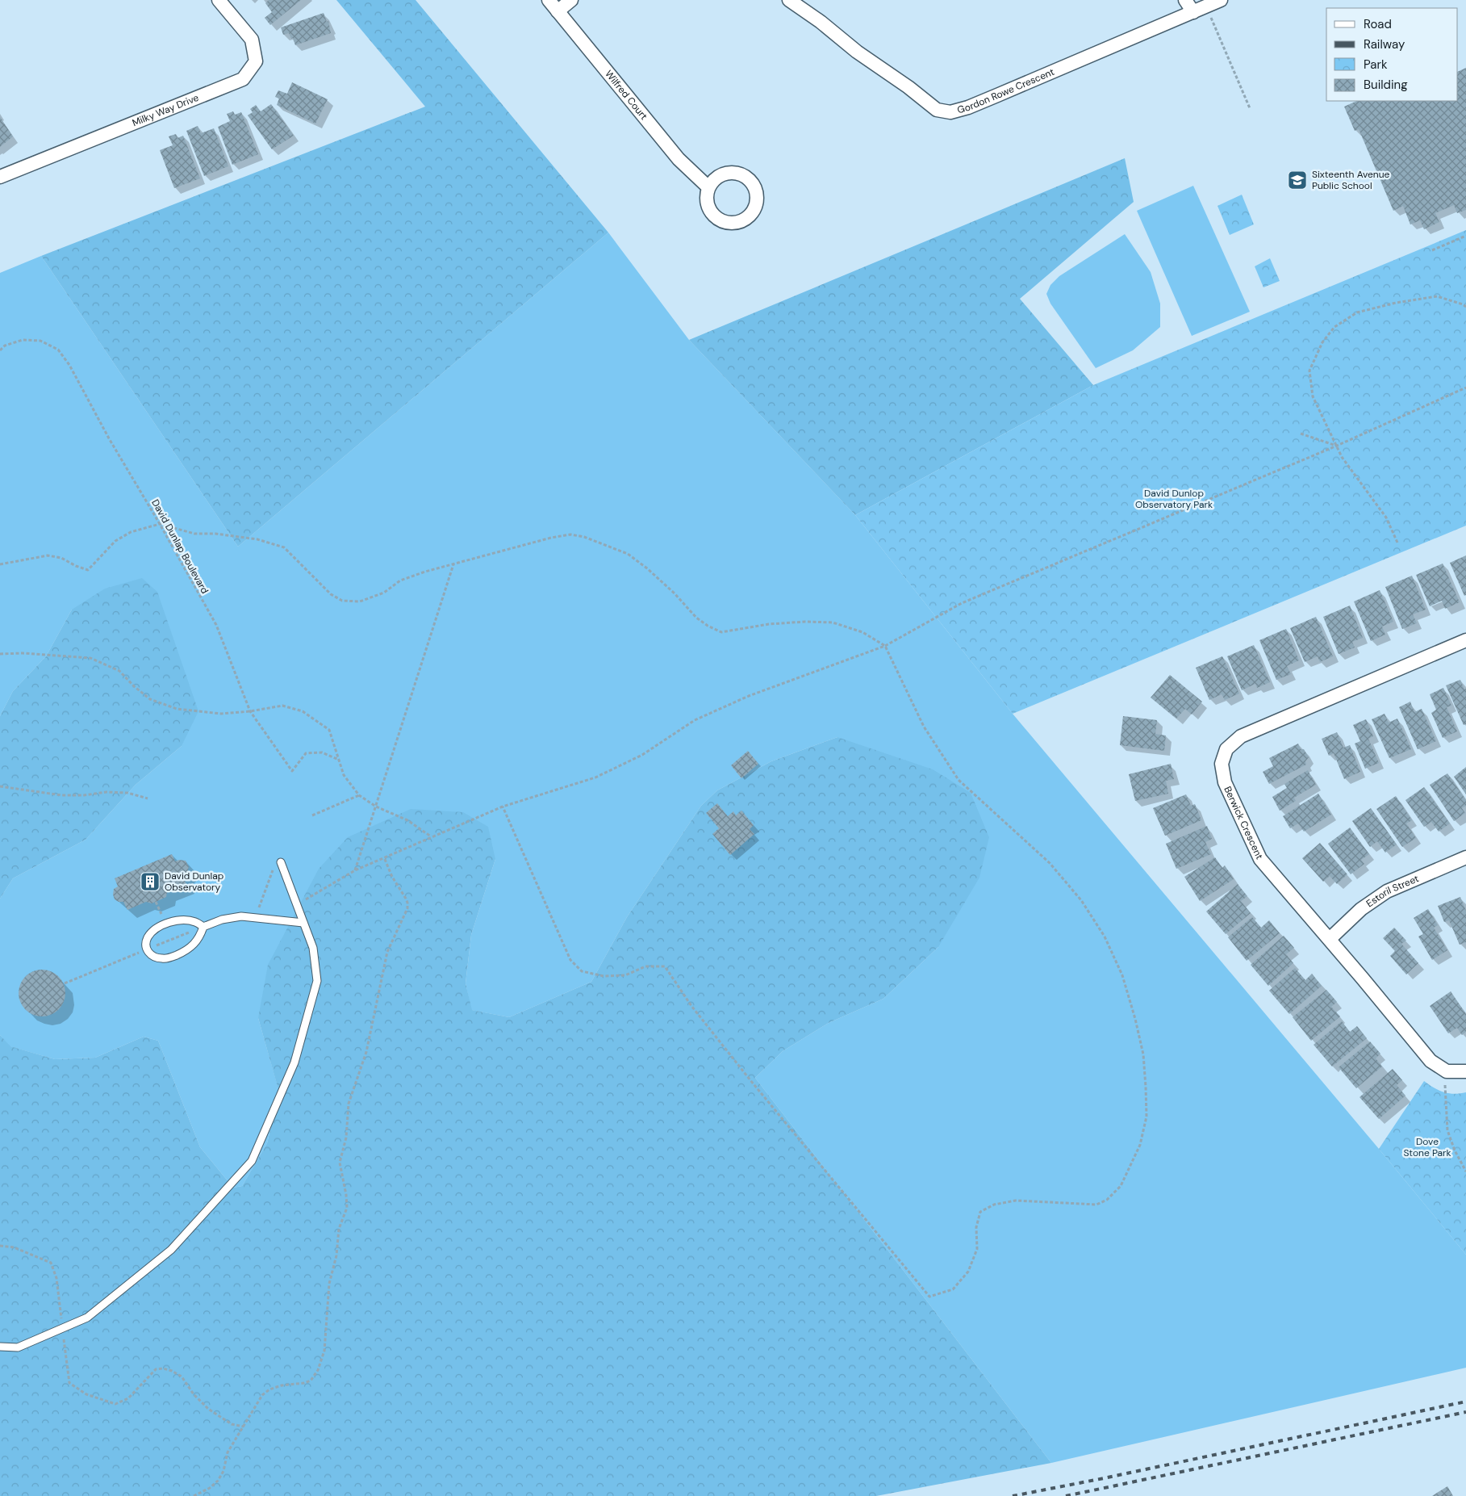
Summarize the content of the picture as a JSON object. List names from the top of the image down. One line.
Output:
{"streets":{"street":["Gordon Rowe Crescent","Wilfred Court","Milky Way Drive","Berwick Crescent","Estoril Street"],"path":["David Dunlap Boulevard"]},"crossings":[["Berwick Crescent","Estoril Street"]],"parks":["David Dunlop Observatory Park","Dove Stone Park"],"places":{"school or university":["Sixteenth Avenue Public School"],"building":["David Dunlap Observatory"]},"legend":["Road","Railway","Park","Building"]}
